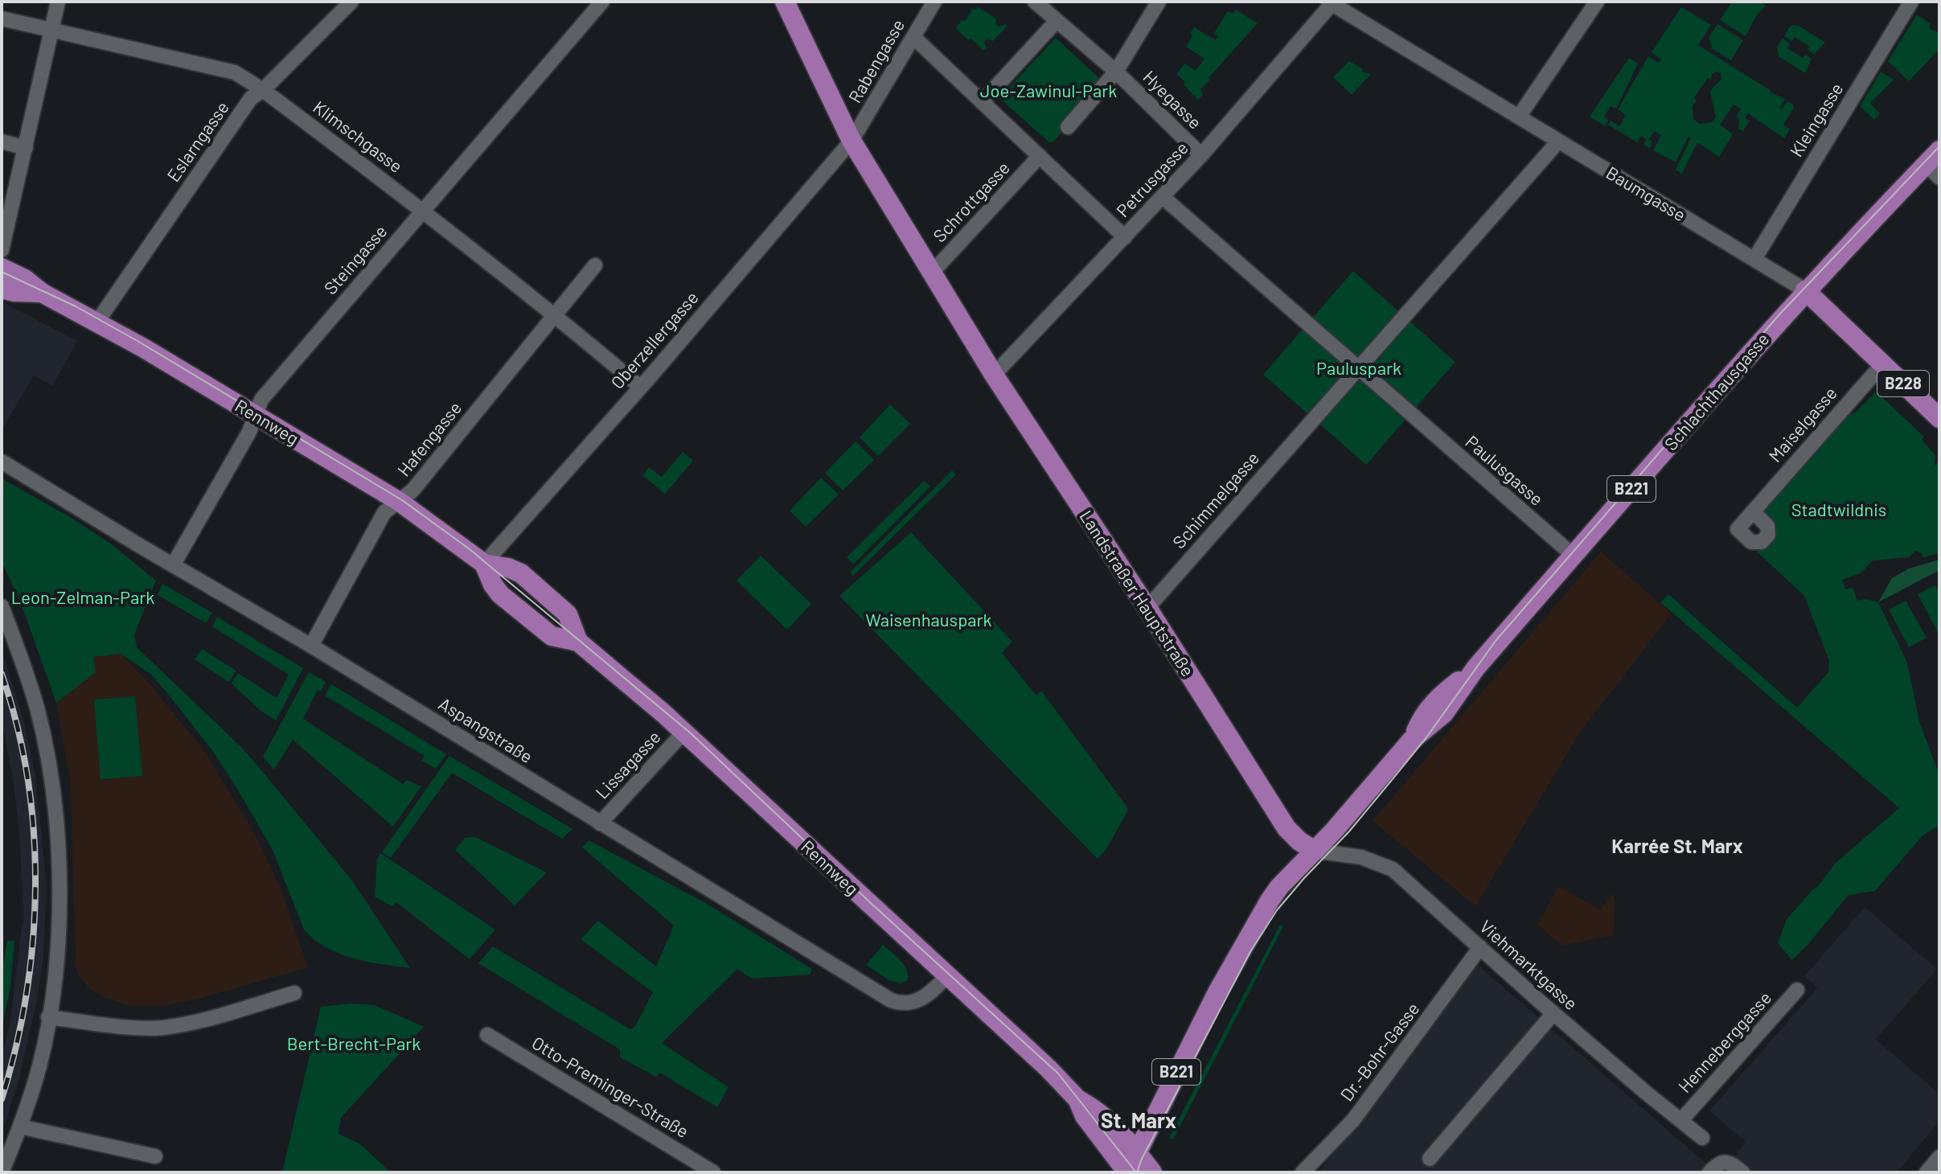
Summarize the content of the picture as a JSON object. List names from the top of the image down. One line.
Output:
{"streets":{"main road":["Baumgasse","B228","Schlachthausgasse","Rennweg","B221","Landstraßer Hauptstraße"],"street":["Rabengasse","Hyegasse","Kleingasse","Klimschgasse","Eslarngasse","Petrusgasse","Schrottgasse","Steingasse","Oberzellergasse","Maiselgasse","Hafengasse","Paulusgasse","Schimmelgasse","Aspangstraße","Lissagasse","Viehmarktgasse","Henneberggasse","Dr.-Bohr-Gasse","Otto-Preminger-Straße"]},"crossings":[["Rabengasse","Oberzellergasse"],["Rabengasse","Landstraßer Hauptstraße"],["Hyegasse","Petrusgasse"],["Kleingasse","Baumgasse"],["Klimschgasse","Eslarngasse"],["Klimschgasse","Steingasse"],["Klimschgasse","Oberzellergasse"],["Klimschgasse","Hafengasse"],["Eslarngasse","Rennweg"],["Petrusgasse","Baumgasse"],["Petrusgasse","Paulusgasse"],["Petrusgasse","Landstraßer Hauptstraße"],["Baumgasse","Schlachthausgasse"],["Baumgasse","Maiselgasse"],["Baumgasse","Schimmelgasse"],["Schrottgasse","Landstraßer Hauptstraße"],["Steingasse","Rennweg"],["Steingasse","Aspangstraße"],["Oberzellergasse","Rennweg"],["Oberzellergasse","Landstraßer Hauptstraße"],["Schlachthausgasse","Paulusgasse"],["Schlachthausgasse","B221"],["Schlachthausgasse","Landstraßer Hauptstraße"],["Schlachthausgasse","Viehmarktgasse"],["Rennweg","Hafengasse"],["Rennweg","B221"],["Rennweg","Aspangstraße"],["Rennweg","Lissagasse"],["Hafengasse","Aspangstraße"],["Paulusgasse","Schimmelgasse"],["B221","Landstraßer Hauptstraße"],["B221","Viehmarktgasse"],["Schimmelgasse","Landstraßer Hauptstraße"],["Landstraßer Hauptstraße","Viehmarktgasse"],["Aspangstraße","Lissagasse"],["Viehmarktgasse","Henneberggasse"],["Viehmarktgasse","Dr.-Bohr-Gasse"]],"districts":["Karrée St. Marx","St. Marx"],"parks":["Joe-Zawinul-Park","Pauluspark","Stadtwildnis","Leon-Zelman-Park","Waisenhauspark","Bert-Brecht-Park"]}
